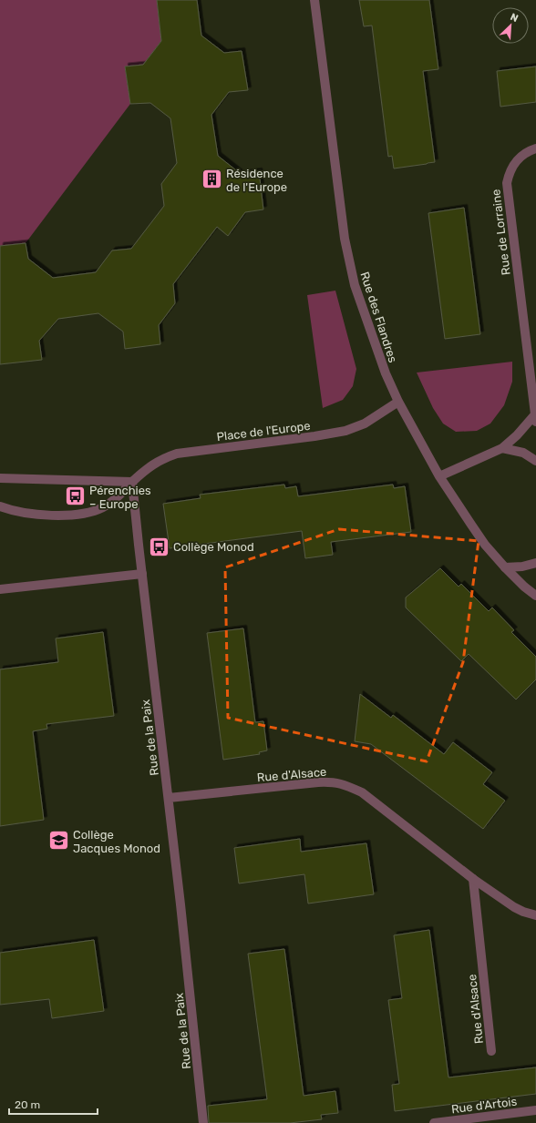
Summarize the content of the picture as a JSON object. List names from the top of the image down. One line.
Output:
{"streets":{"street":["Rue de Lorraine","Rue des Flandres","Place de l'Europe","Rue de la Paix","Rue d'Alsace","Rue d'Artois"]},"crossings":[["Rue de Lorraine","Rue des Flandres"],["Rue des Flandres","Place de l'Europe"],["Place de l'Europe","Rue de la Paix"],["Rue de la Paix","Rue d'Alsace"]],"places":{"building":["Résidence de l'Europe"],"bus stop":["Pérenchies – Europe","Collège Monod"],"school or university":["Collège Jacques Monod"]},"scale_bar":"20 m","north":"top right"}
